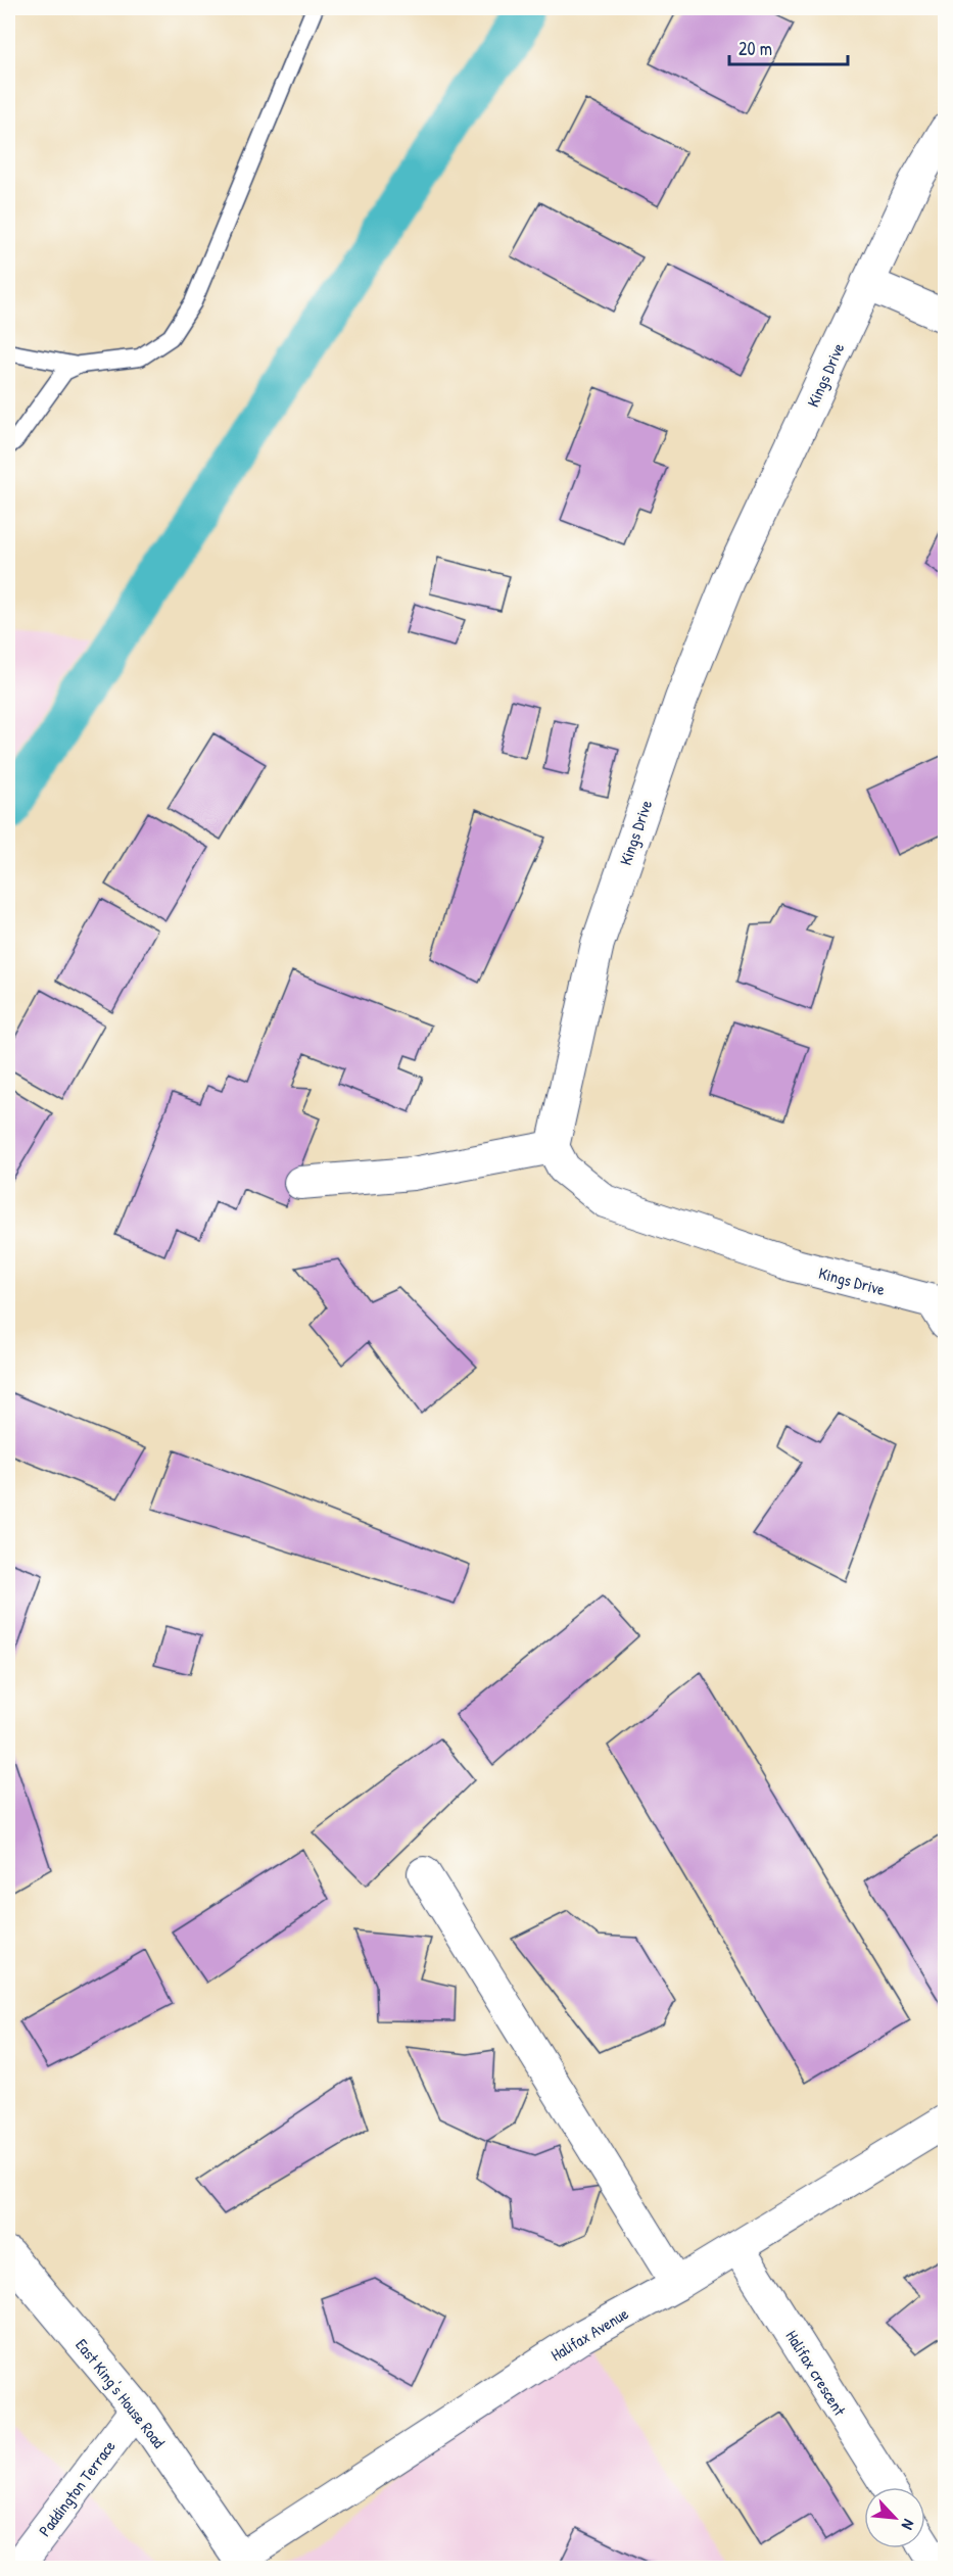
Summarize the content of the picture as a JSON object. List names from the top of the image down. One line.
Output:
{"streets":{"main road":["East King's House Road"],"street":["Kings Drive","Halifax Avenue","Halifax crescent","Paddington Terrace"]},"crossings":[["Halifax Avenue","Halifax crescent"],["Halifax Avenue","East King's House Road"],["East King's House Road","Paddington Terrace"]],"scale_bar":"20 m","north":"bottom right"}
